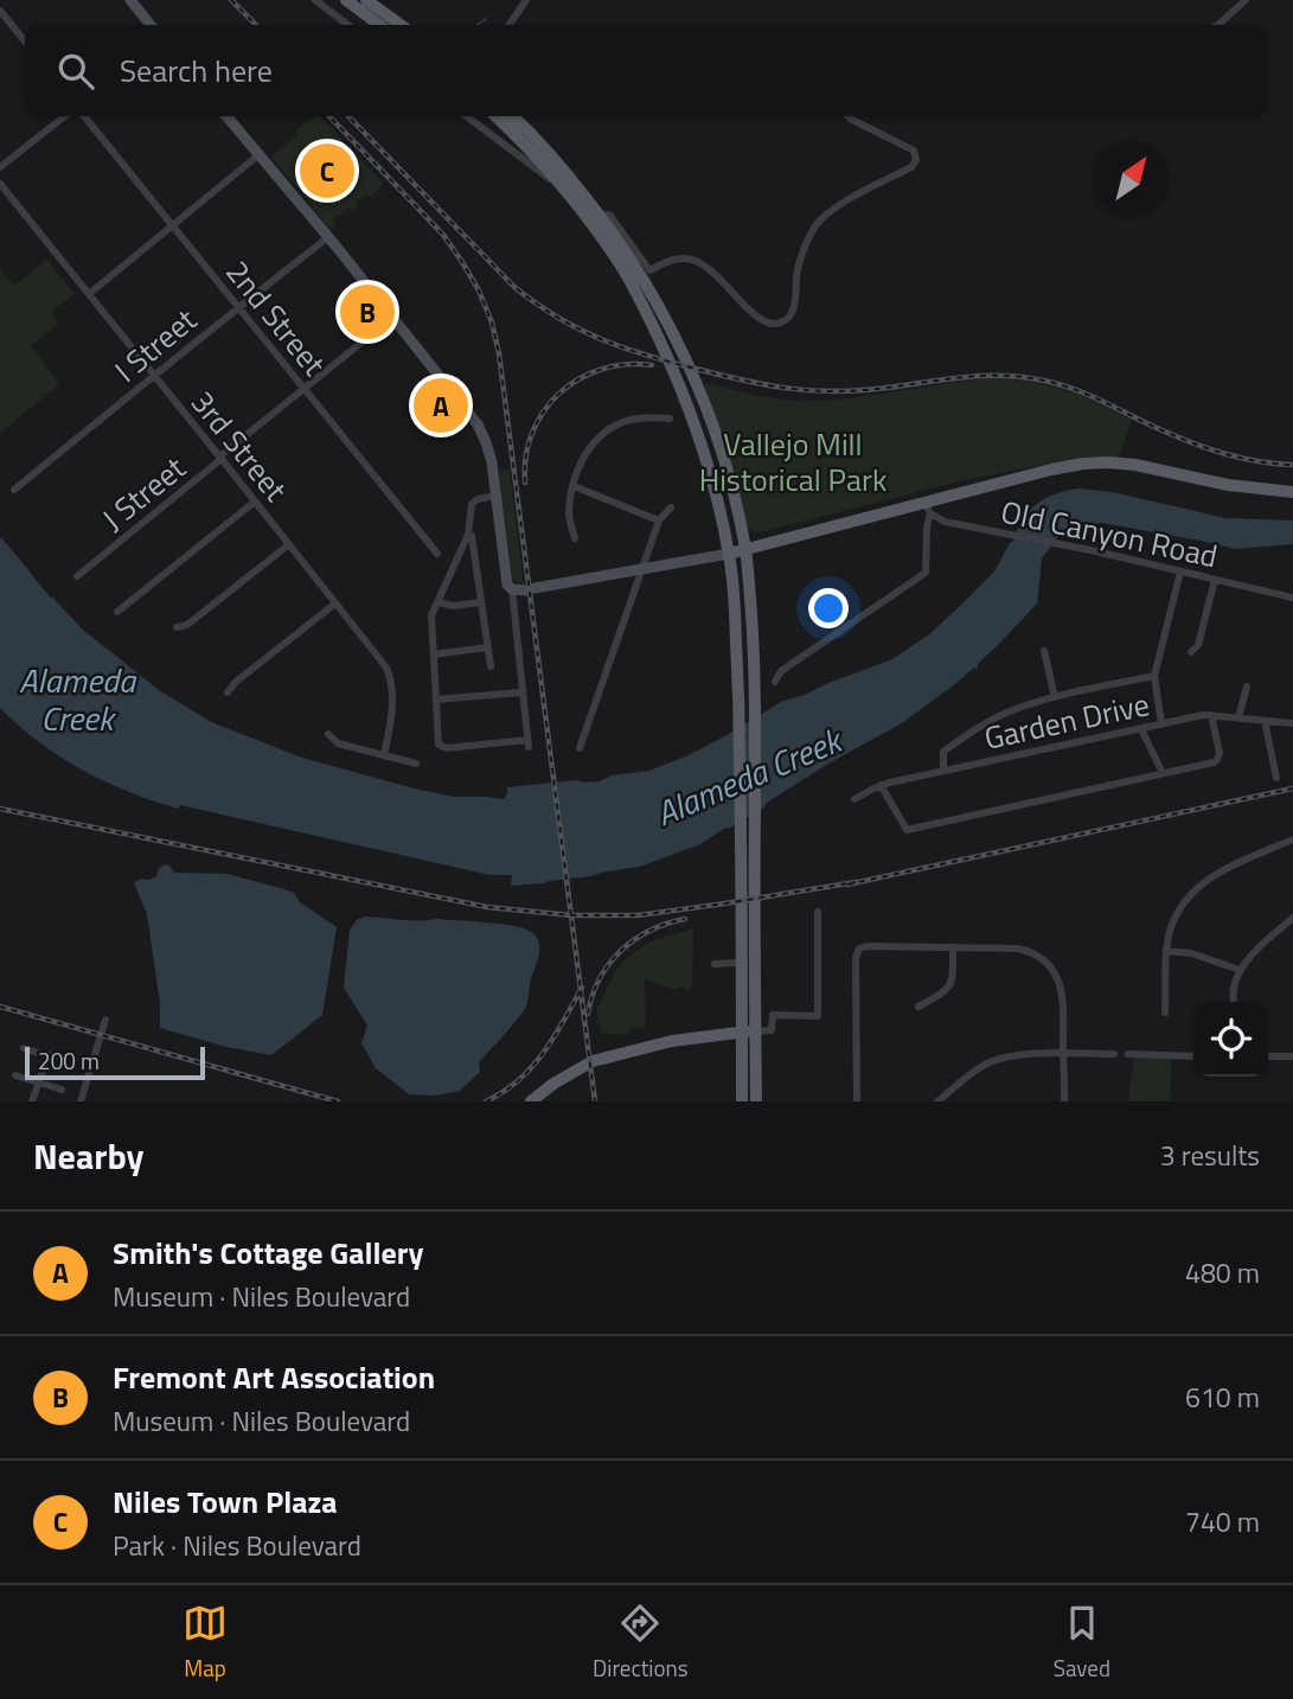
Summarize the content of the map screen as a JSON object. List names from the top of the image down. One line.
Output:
{"streets":{"street":["2nd Street","I Street","3rd Street","J Street","Old Canyon Road","Garden Drive"]},"crossings":[["2nd Street","I Street"],["2nd Street","J Street"],["I Street","3rd Street"],["3rd Street","J Street"]],"water":["Alameda Creek"],"parks":["Vallejo Mill Historical Park"],"scale_bar":"200 m","north":"top right","page":{"search":"Search here","pins":["C","B","A"],"scale":"200 m","heading":["Nearby","3 results"],"list":[{"mark":"A","name":"Smith's Cottage Gallery","note":"Museum · Niles Boulevard","value":"480 m"},{"mark":"B","name":"Fremont Art Association","note":"Museum · Niles Boulevard","value":"610 m"},{"mark":"C","name":"Niles Town Plaza","note":"Park · Niles Boulevard","value":"740 m"}],"nav":["Map","Directions","Saved"]}}
